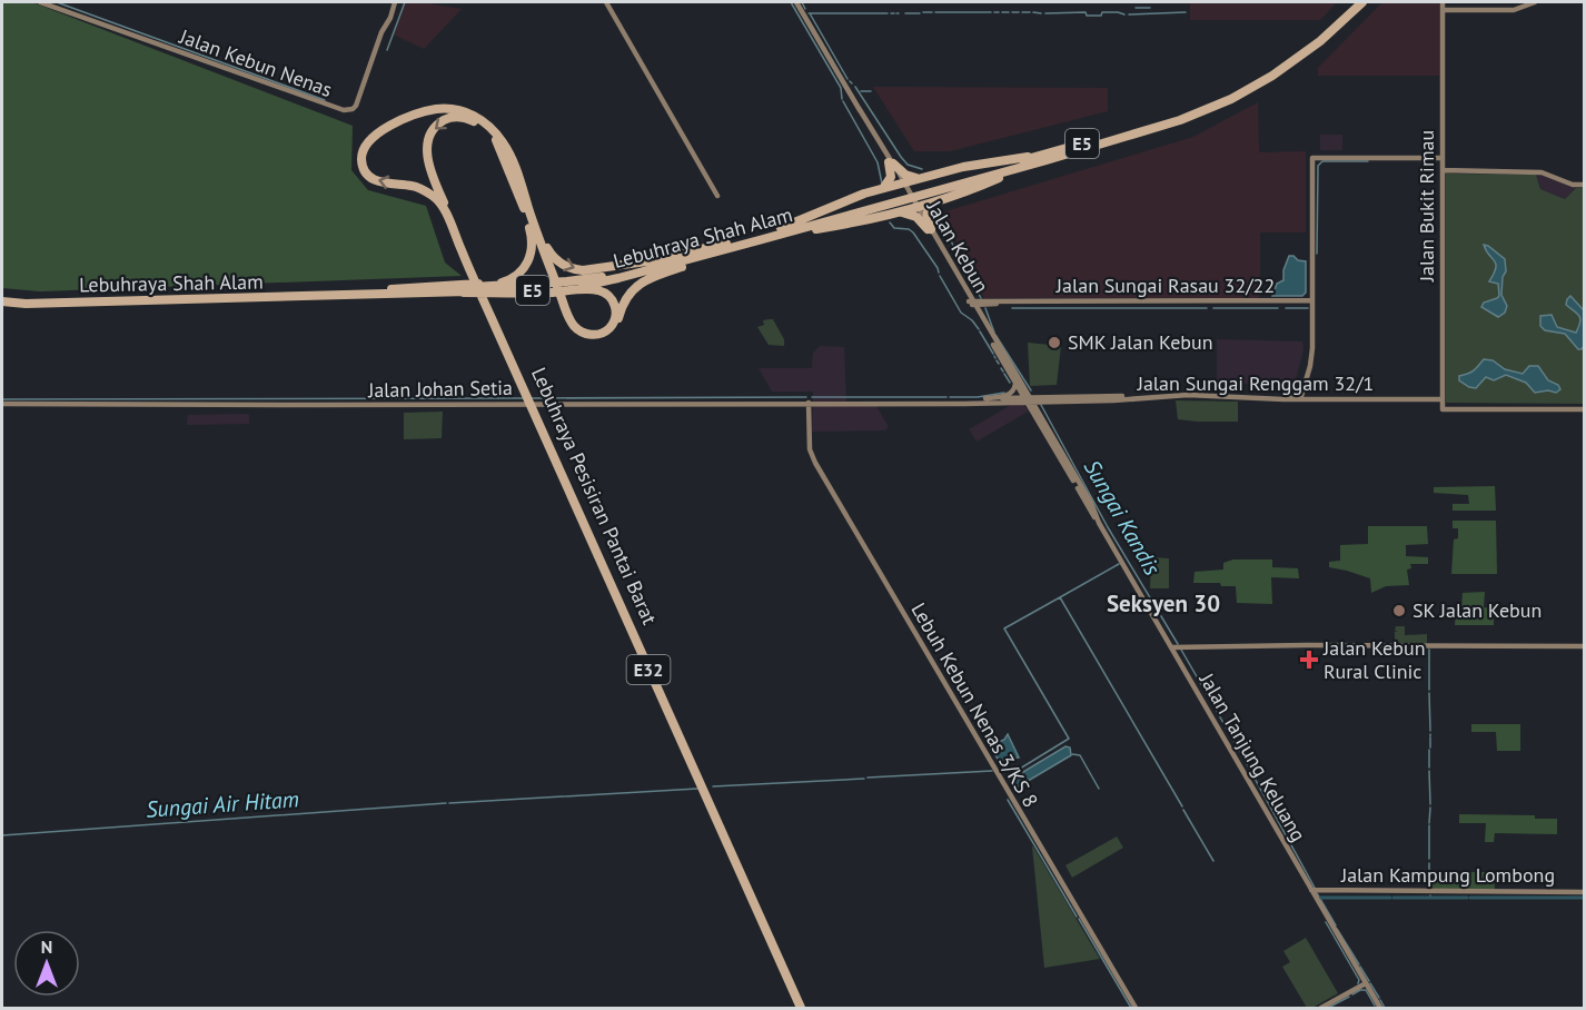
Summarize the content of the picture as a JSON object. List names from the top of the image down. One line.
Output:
{"streets":{"highway":["E5","Lebuhraya Shah Alam","Lebuhraya Pesisiran Pantai Barat","E32"],"street":["Jalan Kebun Nenas","Jalan Bukit Rimau","Jalan Kebun","Jalan Sungai Rasau 32/22","Jalan Sungai Renggam 32/1","Jalan Johan Setia","Lebuh Kebun Nenas 3/KS 8","Jalan Tanjung Keluang","Jalan Kampung Lombong"]},"crossings":[["Jalan Bukit Rimau","Jalan Sungai Renggam 32/1"],["Jalan Kebun","Jalan Sungai Rasau 32/22"],["Jalan Kebun","Jalan Sungai Renggam 32/1"],["Jalan Kebun","Jalan Johan Setia"],["Jalan Kebun","Jalan Tanjung Keluang"],["Jalan Sungai Rasau 32/22","Jalan Sungai Renggam 32/1"],["Jalan Sungai Renggam 32/1","Jalan Johan Setia"],["Jalan Sungai Renggam 32/1","Jalan Tanjung Keluang"],["Jalan Johan Setia","Lebuh Kebun Nenas 3/KS 8"],["Jalan Johan Setia","Jalan Tanjung Keluang"],["Jalan Tanjung Keluang","Jalan Kampung Lombong"]],"districts":["Seksyen 30"],"water":["Sungai Kandis","Sungai Air Hitam"],"places":{"other":["SMK Jalan Kebun","SK Jalan Kebun"],"health":["Jalan Kebun Rural Clinic"]},"north":"top"}
